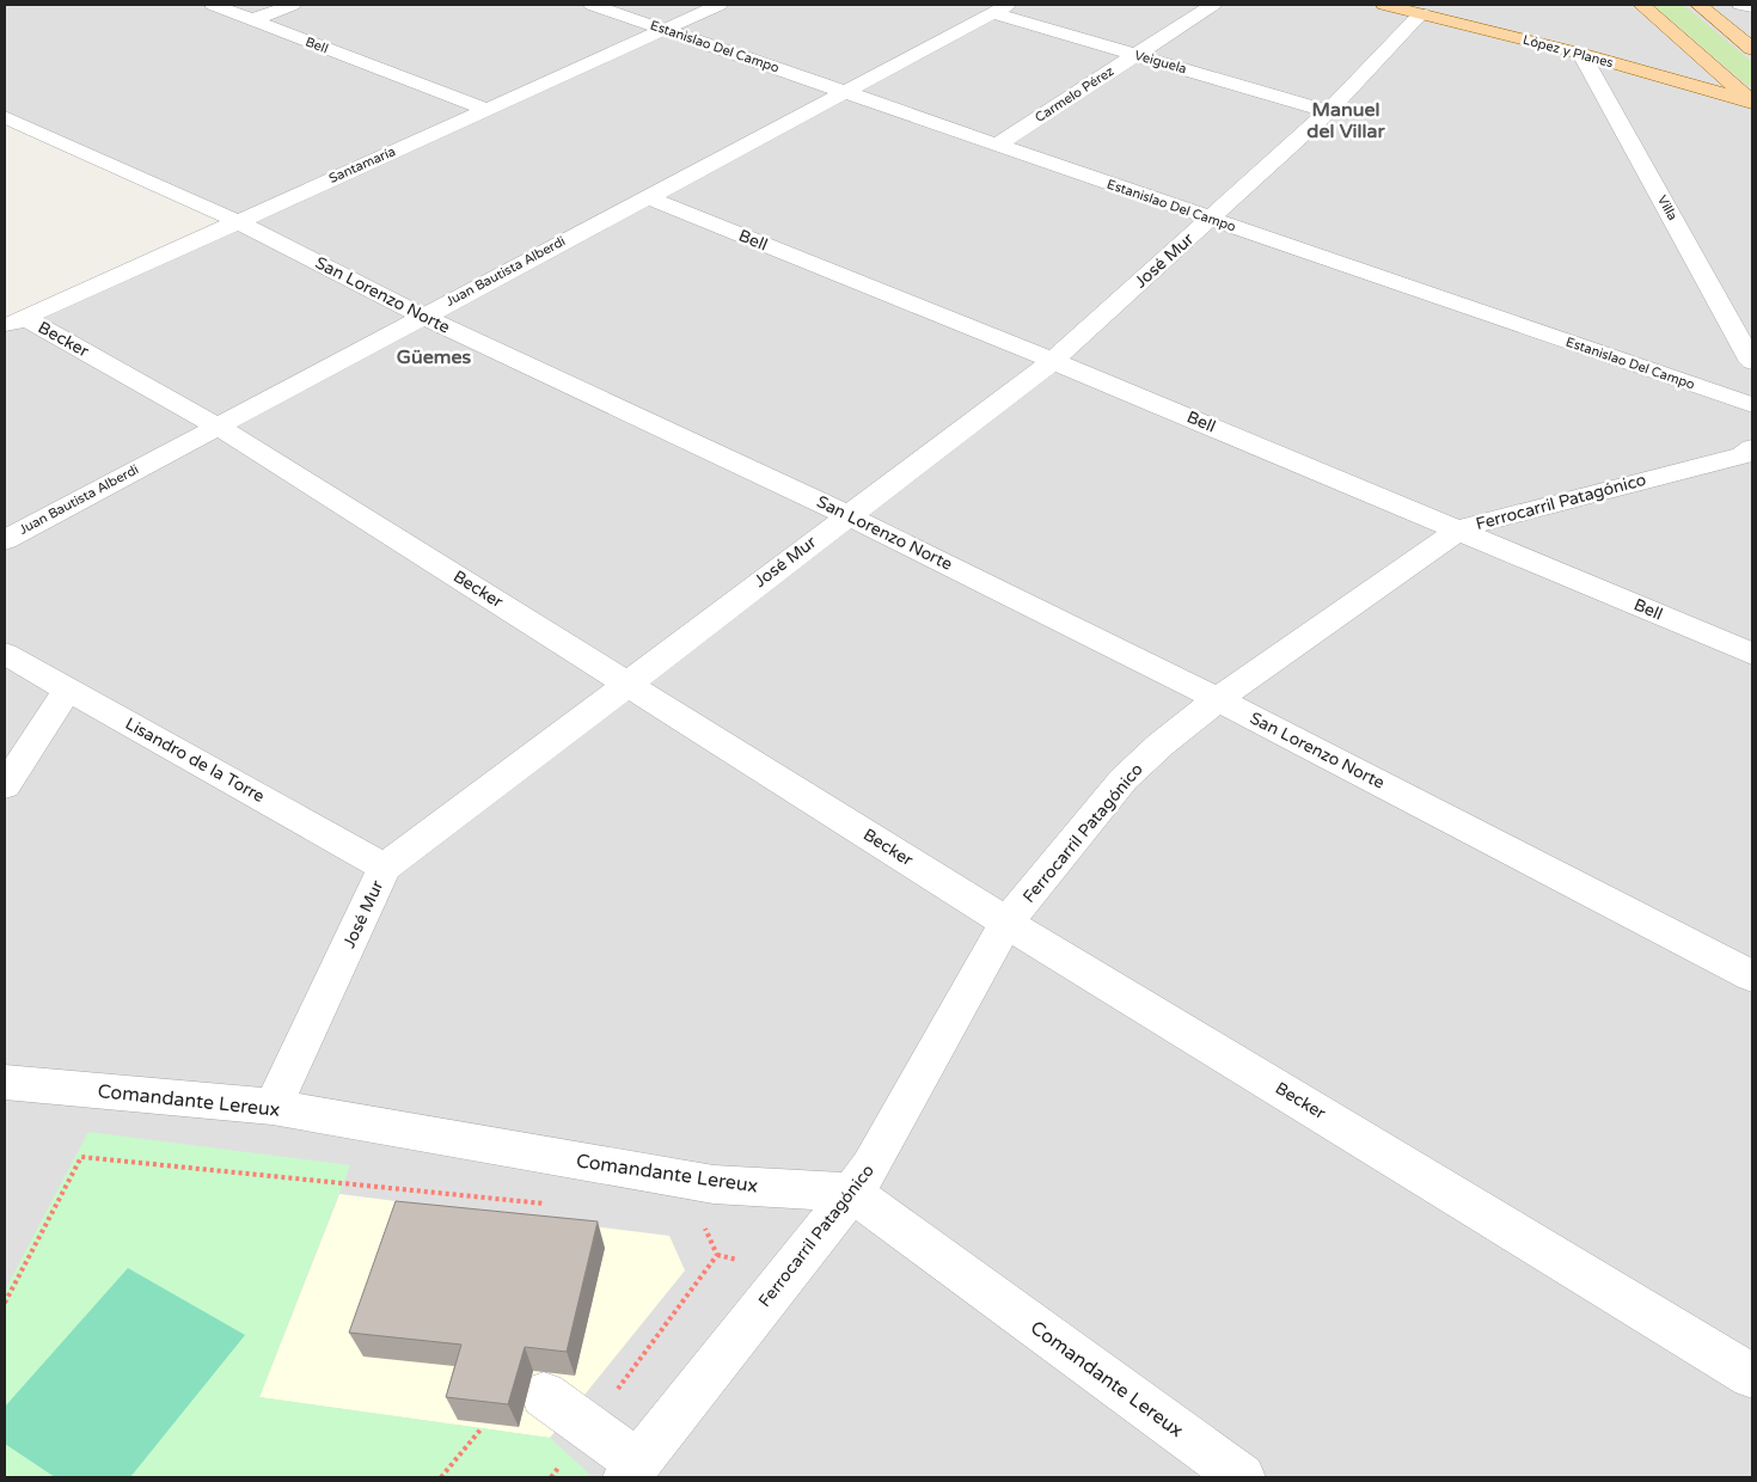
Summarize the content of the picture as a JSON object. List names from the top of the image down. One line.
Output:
{"streets":{"main road":["López y Planes"],"street":["Bell","Estanislao Del Campo","Veiguela","Carmelo Pérez","Santamaría","Villa","José Mur","Juan Bautista Alberdi","San Lorenzo Norte","Becker","Ferrocarril Patagónico","Lisandro de la Torre","Comandante Lereux"]},"crossings":[["Bell","Santamaría"],["Bell","José Mur"],["Bell","Juan Bautista Alberdi"],["Bell","Ferrocarril Patagónico"],["Estanislao Del Campo","Carmelo Pérez"],["Estanislao Del Campo","Santamaría"],["Estanislao Del Campo","José Mur"],["Estanislao Del Campo","Juan Bautista Alberdi"],["López y Planes","Villa"],["López y Planes","José Mur"],["Veiguela","Carmelo Pérez"],["Veiguela","José Mur"],["Veiguela","Juan Bautista Alberdi"],["Santamaría","San Lorenzo Norte"],["Santamaría","Becker"],["José Mur","San Lorenzo Norte"],["José Mur","Becker"],["José Mur","Lisandro de la Torre"],["José Mur","Comandante Lereux"],["Juan Bautista Alberdi","San Lorenzo Norte"],["Juan Bautista Alberdi","Becker"],["San Lorenzo Norte","Ferrocarril Patagónico"],["Becker","Ferrocarril Patagónico"],["Ferrocarril Patagónico","Comandante Lereux"]],"districts":["Manuel del Villar","Güemes"]}
